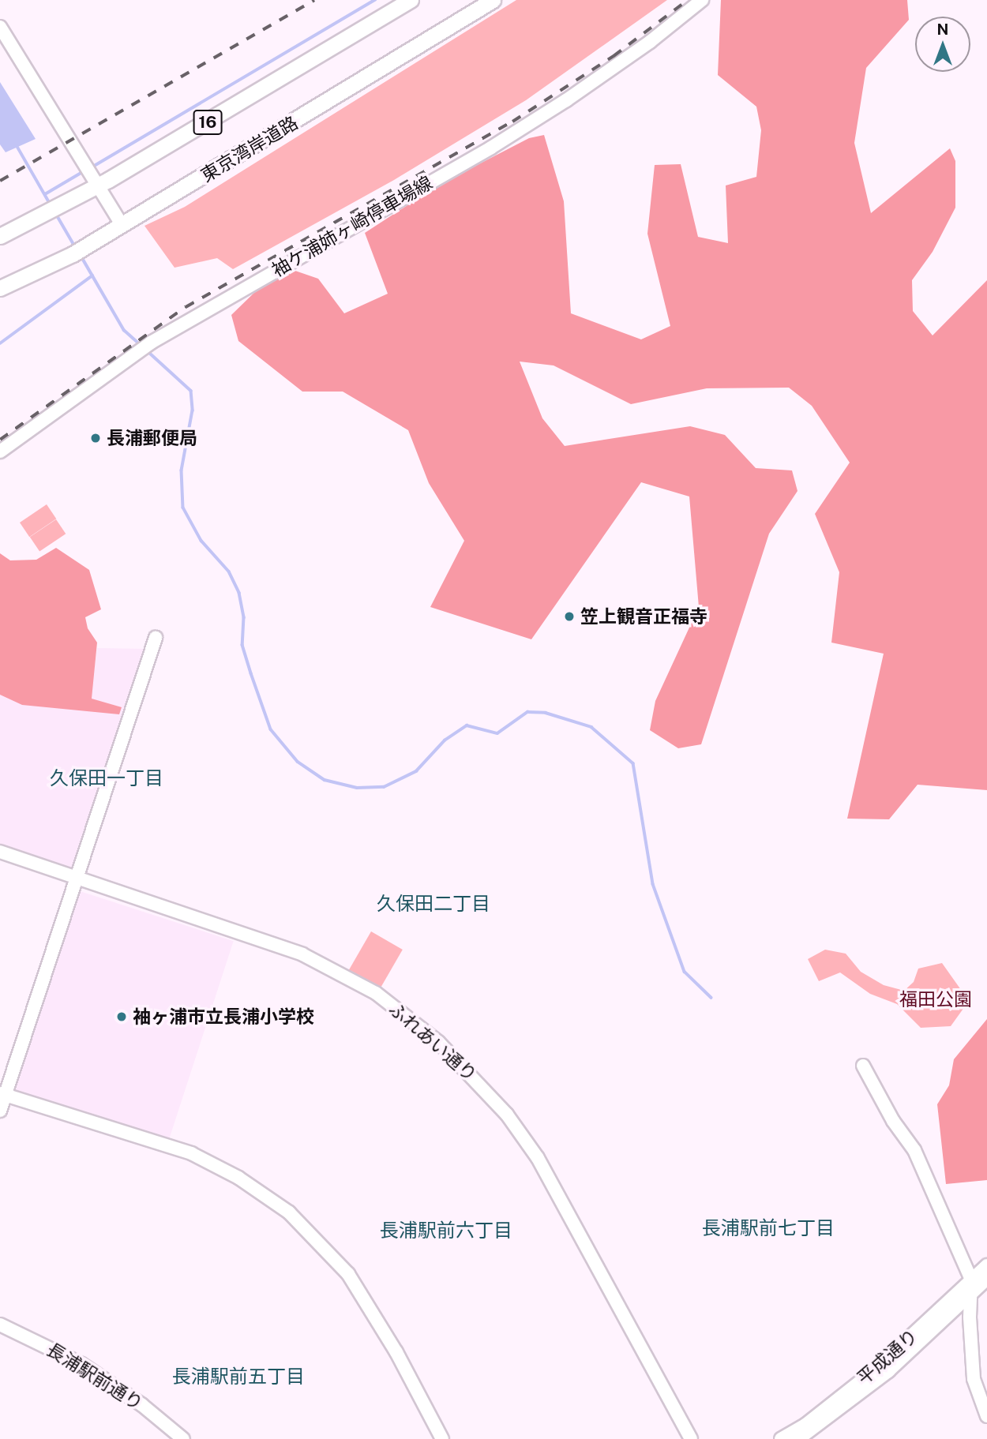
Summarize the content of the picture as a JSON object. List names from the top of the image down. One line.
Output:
{"streets":{"highway":["16","東京湾岸道路"],"street":["袖ケ浦姉ヶ崎停車場線","ふれあい通り","平成通り","長浦駅前通り"]},"districts":["久保田一丁目","久保田二丁目","長浦駅前七丁目","長浦駅前六丁目","長浦駅前五丁目"],"parks":["福田公園"],"places":["長浦郵便局","笠上観音正福寺","袖ヶ浦市立長浦小学校"],"north":"top"}
